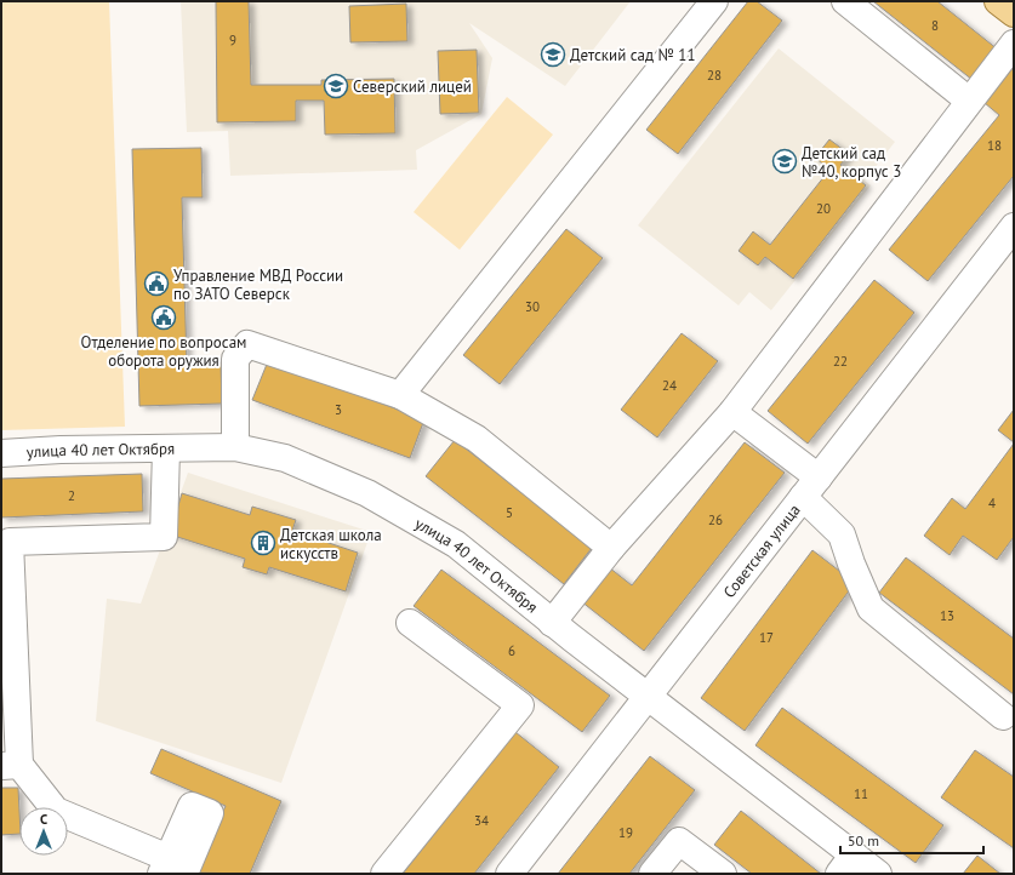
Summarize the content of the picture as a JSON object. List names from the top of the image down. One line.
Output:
{"streets":{"street":["улица 40 лет Октября","Советская улица"]},"crossings":[["улица 40 лет Октября","Советская улица"]],"places":{"school or university":["Детский сад № 11","Северский лицей","Детский сад №40, корпус 3"],"public building":["Управление МВД России по ЗАТО Северск","Отделение по вопросам оборота оружия"],"building":["Детская школа искусств"]},"house_numbers":["8","9","28","18","20","30","22","24","3","2","4","5","26","13","17","6","11","34","19"],"scale_bar":"50 m","north":"top"}
